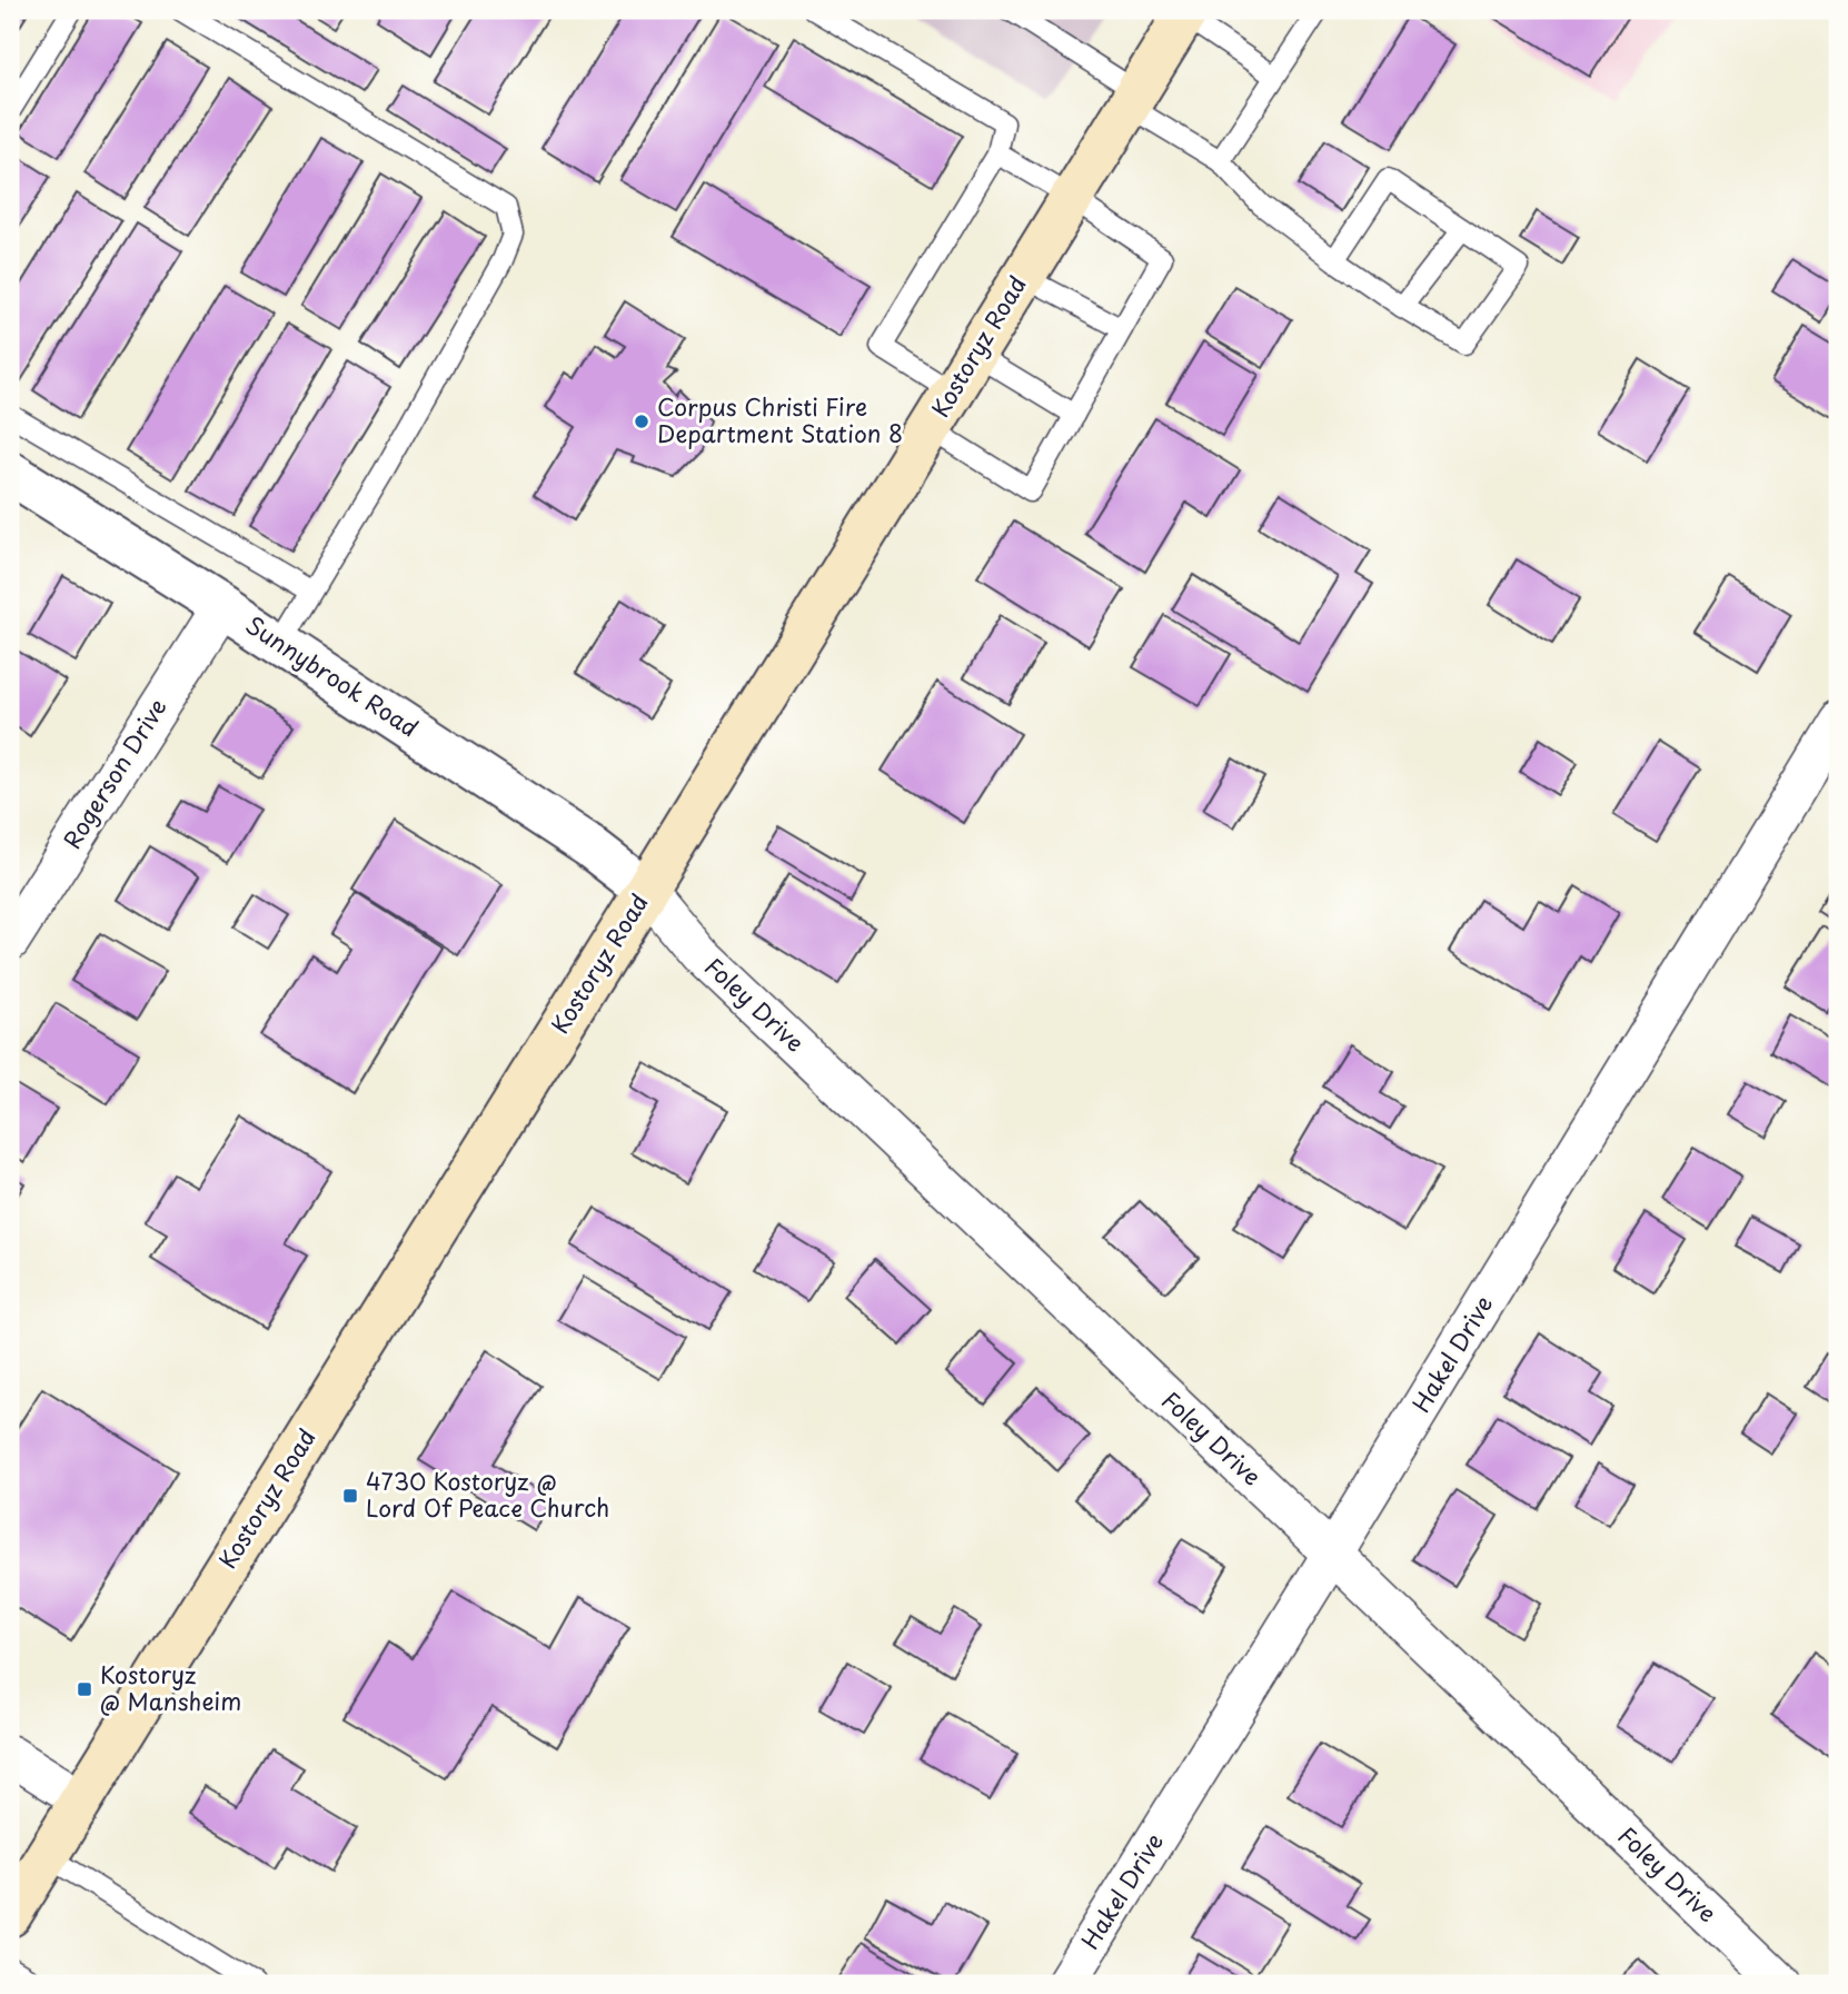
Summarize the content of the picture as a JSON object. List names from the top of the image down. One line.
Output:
{"streets":{"main road":["Kostoryz Road"],"street":["Sunnybrook Road","Rogerson Drive","Foley Drive","Hakel Drive"]},"crossings":[["Kostoryz Road","Sunnybrook Road"],["Kostoryz Road","Foley Drive"],["Sunnybrook Road","Rogerson Drive"],["Sunnybrook Road","Foley Drive"],["Foley Drive","Hakel Drive"]],"places":{"other":["Corpus Christi Fire Department Station 8"],"transit":["4730 Kostoryz @ Lord Of Peace Church","Kostoryz @ Mansheim"]}}
